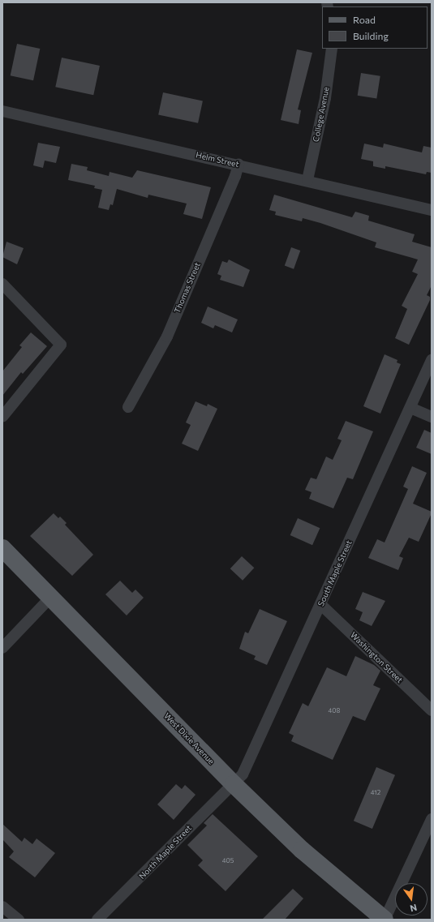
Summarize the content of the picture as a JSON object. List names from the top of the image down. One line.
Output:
{"streets":{"main road":["West Dixie Avenue"],"street":["College Avenue","Helm Street","Thomas Street","South Maple Street","Washington Street","North Maple Street"]},"crossings":[["College Avenue","Helm Street"],["Helm Street","Thomas Street"],["South Maple Street","Washington Street"],["South Maple Street","West Dixie Avenue"],["South Maple Street","North Maple Street"],["West Dixie Avenue","North Maple Street"]],"house_numbers":["408","412","405"],"legend":["Road","Building"],"north":"bottom"}
